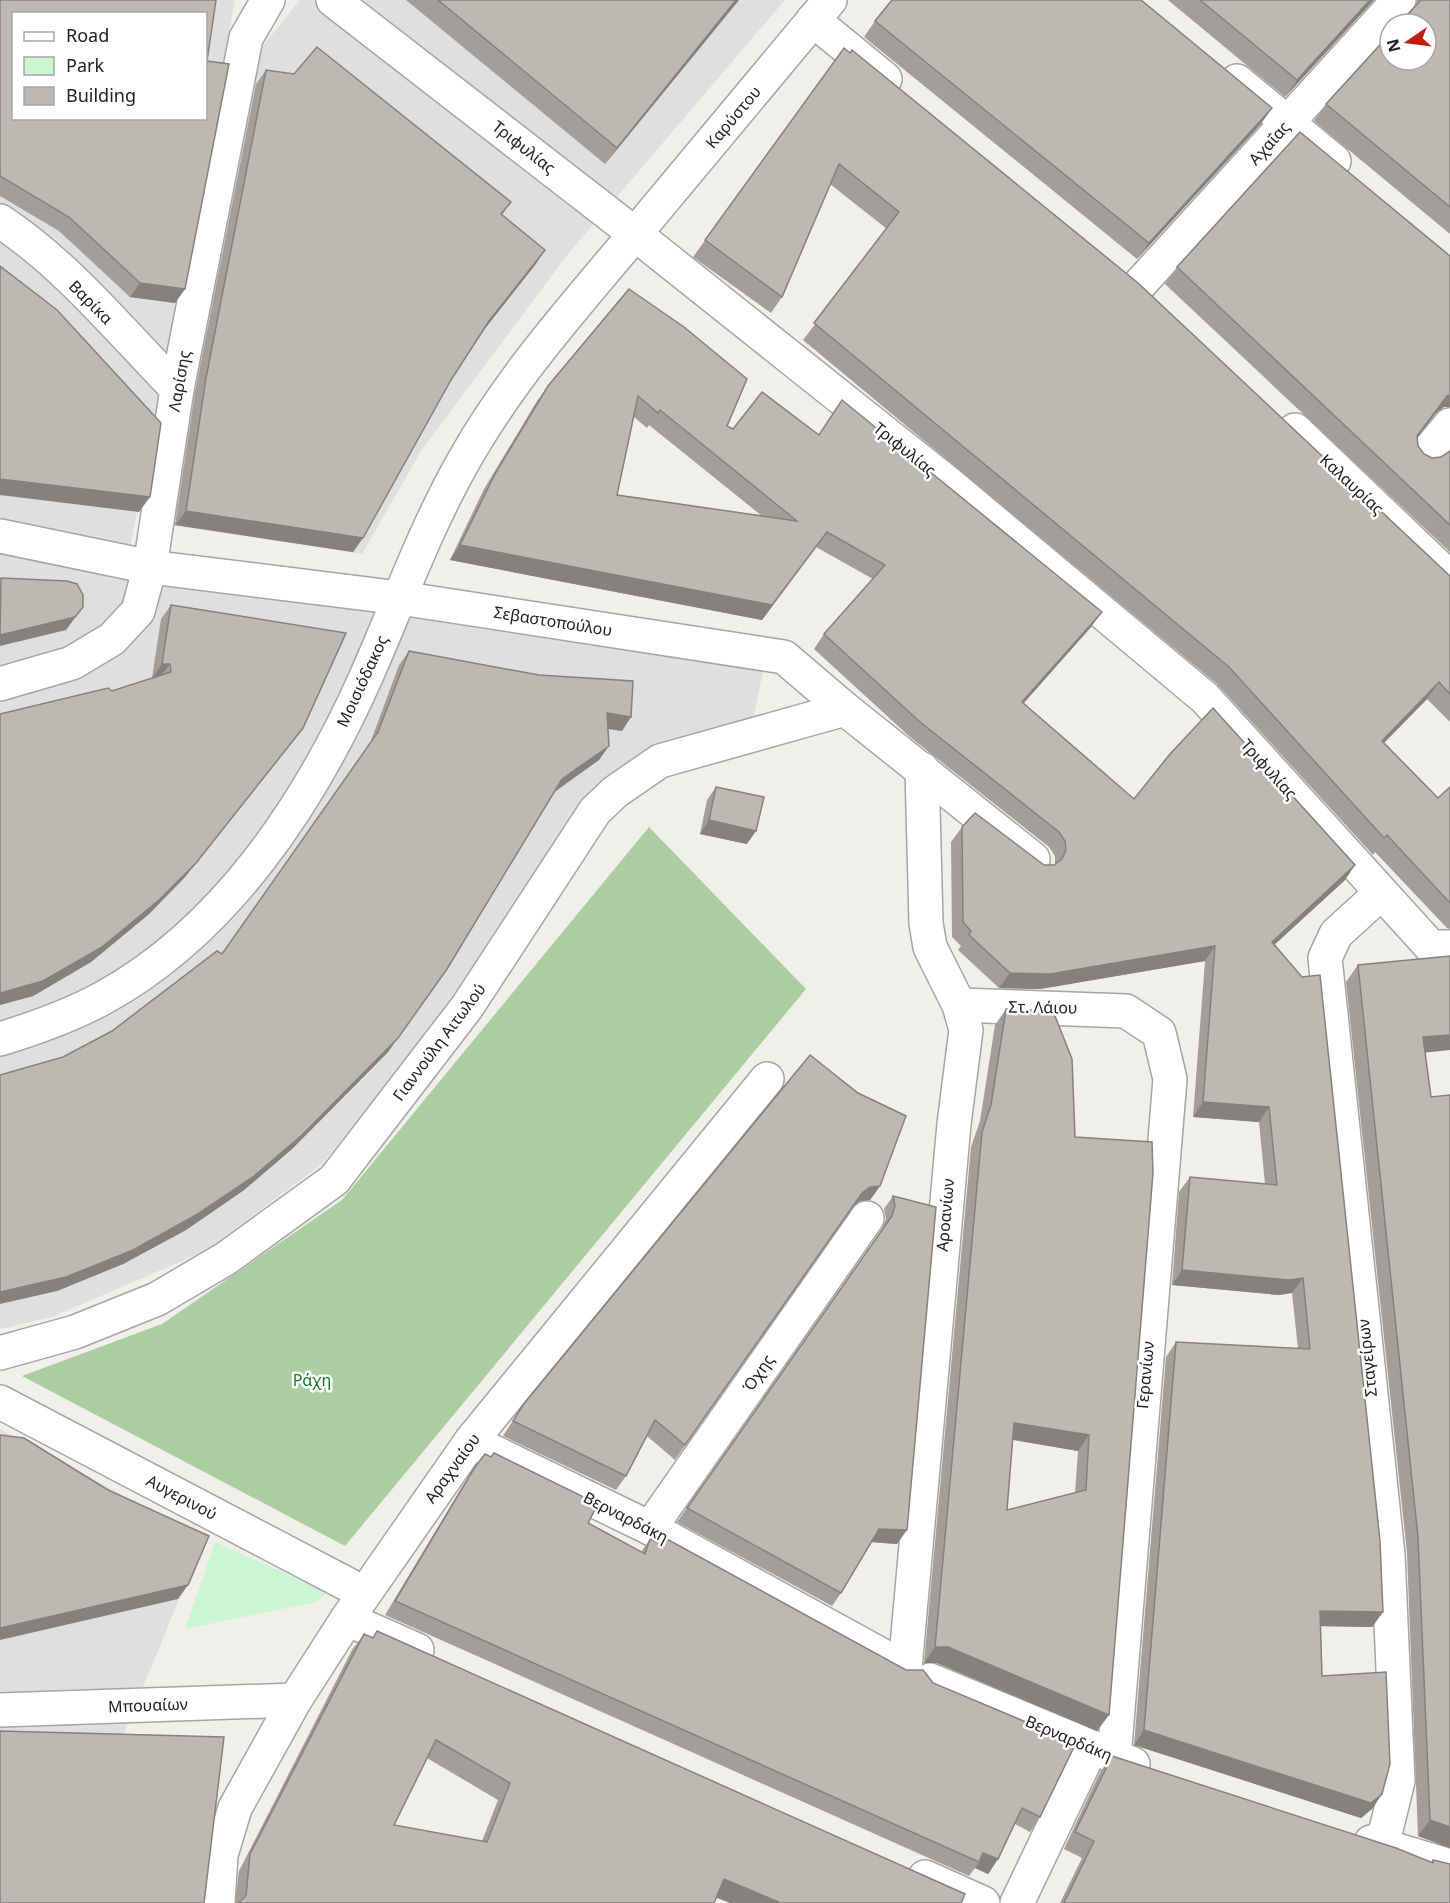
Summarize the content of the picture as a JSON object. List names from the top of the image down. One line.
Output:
{"streets":{"street":["Καρύστου","Αχαΐας","Τριφυλίας","Βαρίκα","Λαρίσης","Καλαυρίας","Σεβαστοπούλου","Μοισιόδακος","Στ. Λάιου","Γιαννούλη Αιτωλού","Αροανίων","Σταγείρων","Όχης","Γερανίων","Αραχναίου","Αυγερινού","Βερναρδάκη","Μπουαίων"]},"crossings":[["Καρύστου","Τριφυλίας"],["Καρύστου","Μοισιόδακος"],["Τριφυλίας","Μοισιόδακος"],["Τριφυλίας","Σταγείρων"],["Βαρίκα","Λαρίσης"],["Λαρίσης","Σεβαστοπούλου"],["Σεβαστοπούλου","Μοισιόδακος"],["Σεβαστοπούλου","Γιαννούλη Αιτωλού"],["Σεβαστοπούλου","Αροανίων"],["Στ. Λάιου","Αροανίων"],["Στ. Λάιου","Γερανίων"],["Αροανίων","Βερναρδάκη"],["Όχης","Βερναρδάκη"],["Γερανίων","Βερναρδάκη"],["Αραχναίου","Αυγερινού"],["Αραχναίου","Βερναρδάκη"],["Αραχναίου","Μπουαίων"]],"parks":["Ράχη"],"legend":["Road","Park","Building"],"north":"left"}
